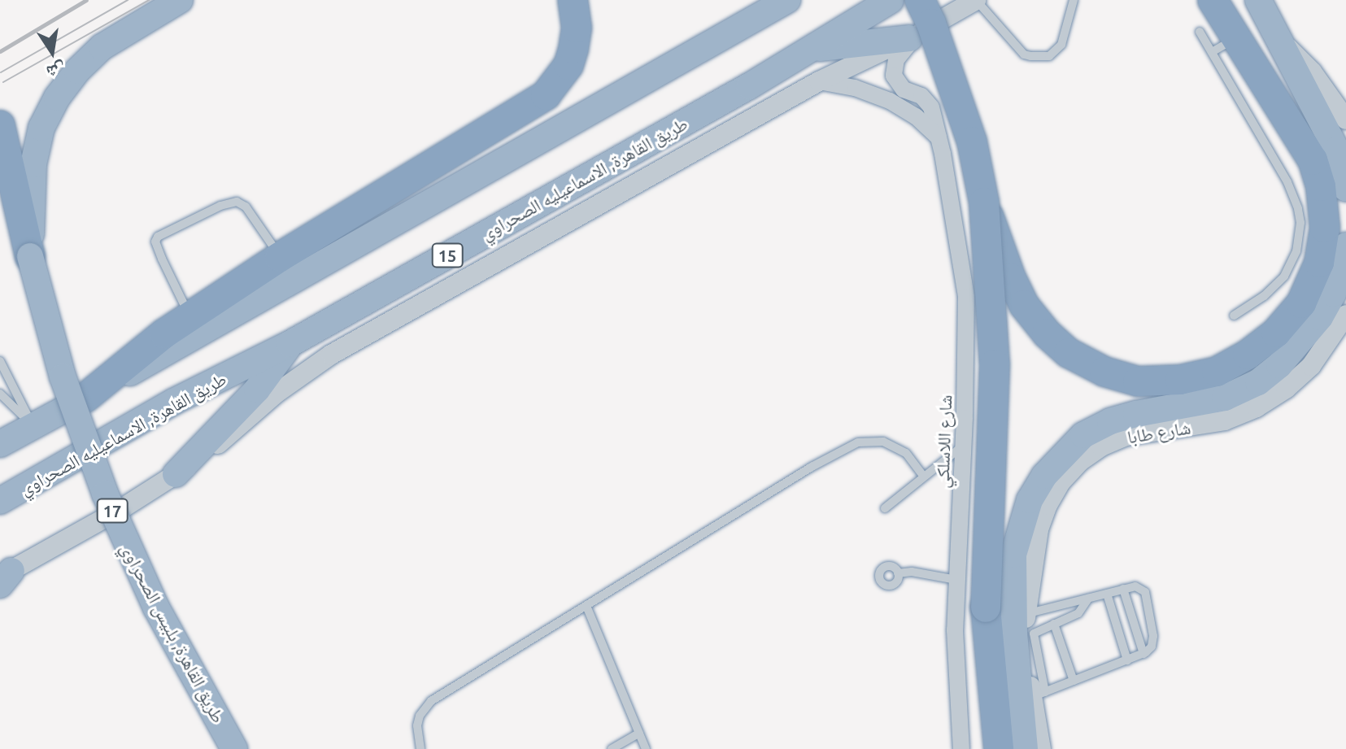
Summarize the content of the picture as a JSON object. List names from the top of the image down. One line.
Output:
{"streets":{"highway":["طريق القاهرة, الاسماعيليه الصحراوي","15","17","طريق القاهرة, بلبيس الصحراوي"],"street":["شارع طابا","شارع اللاسلكي"]},"north":"bottom"}
